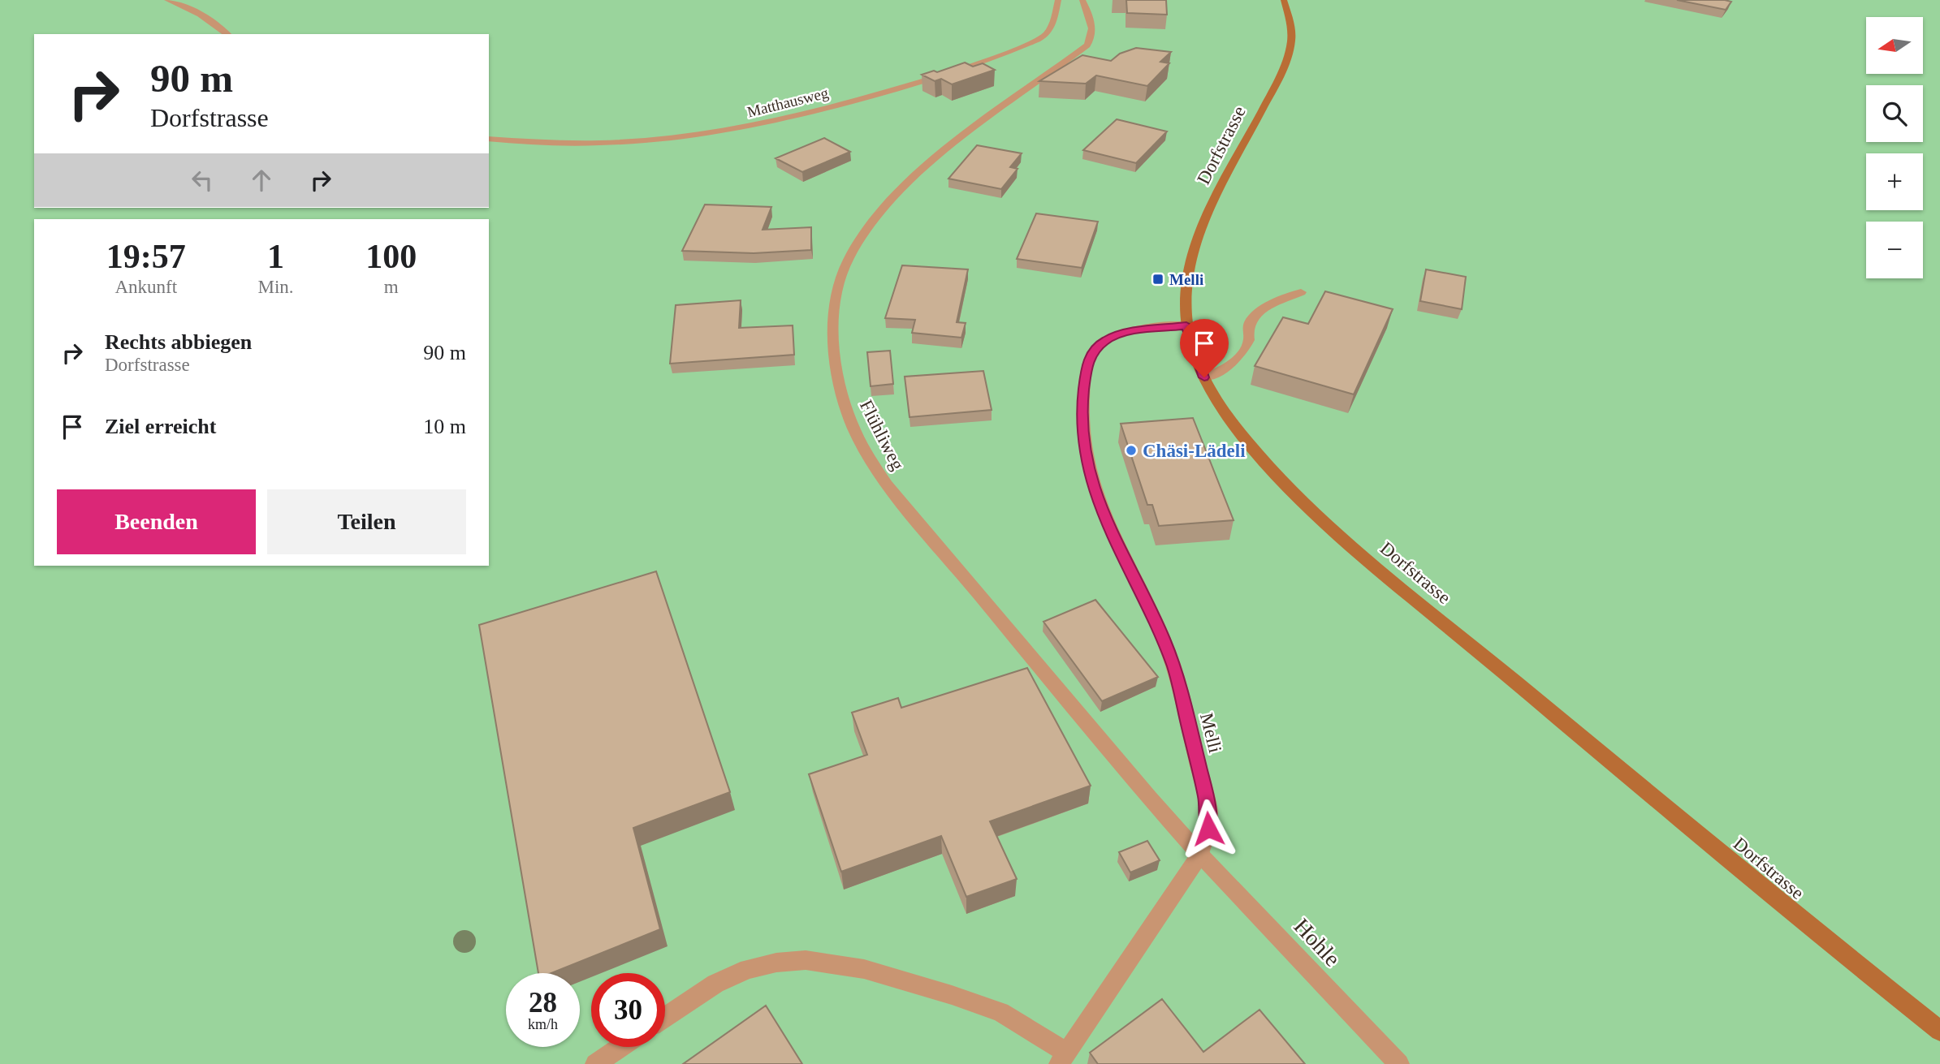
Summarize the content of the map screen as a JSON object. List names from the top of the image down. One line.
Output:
{"streets":{"street":["Matthausweg","Dorfstrasse","Flühliweg","Melli","Hohle"]},"crossings":[["Dorfstrasse","Melli"],["Flühliweg","Melli"],["Flühliweg","Hohle"],["Melli","Hohle"]],"places":{"transit":["Melli"],"other":["Chäsi-Lädeli"]},"north":"left","page":{"map_buttons":["+","−"],"turn":["90 m","Dorfstrasse"],"eta":["19:57","Ankunft","1","Min.","100","m"],"list":[{"name":"Rechts abbiegen","note":"Dorfstrasse","value":"90 m"},{"name":"Ziel erreicht","value":"10 m"}],"buttons":["Beenden","Teilen"],"speed":"28 km/h","limit":"30"}}
